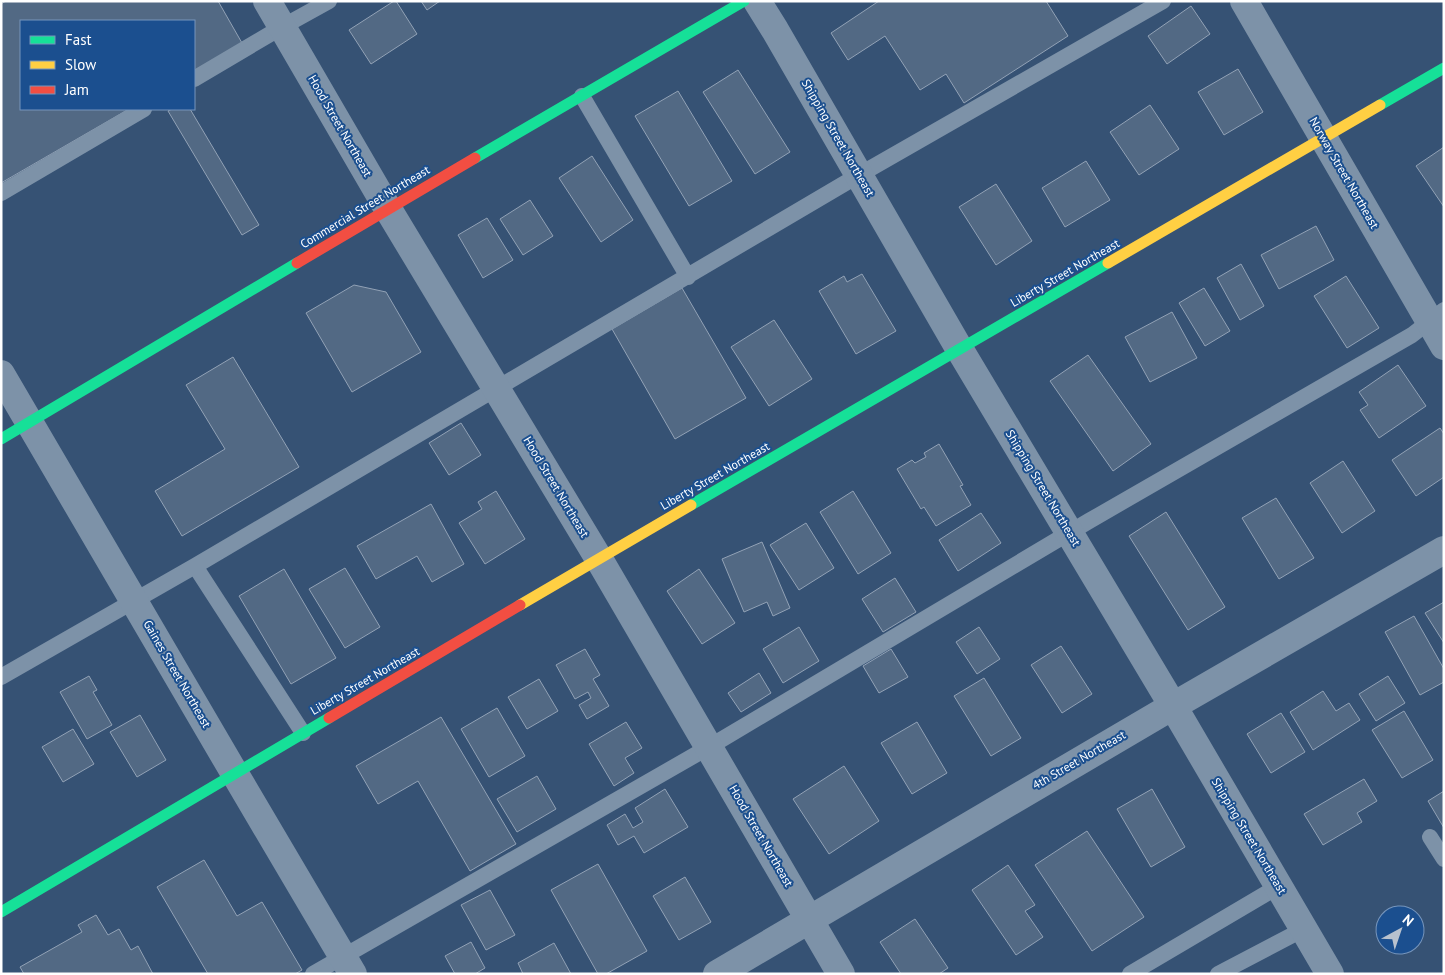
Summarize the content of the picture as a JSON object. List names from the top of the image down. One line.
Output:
{"streets":{"highway":["Commercial Street Northeast","Liberty Street Northeast"],"street":["Hood Street Northeast","Shipping Street Northeast","Norway Street Northeast","Gaines Street Northeast","4th Street Northeast"]},"crossings":[["Hood Street Northeast","Commercial Street Northeast"],["Hood Street Northeast","Liberty Street Northeast"],["Hood Street Northeast","4th Street Northeast"],["Shipping Street Northeast","Liberty Street Northeast"],["Shipping Street Northeast","4th Street Northeast"],["Norway Street Northeast","Liberty Street Northeast"],["Commercial Street Northeast","Gaines Street Northeast"],["Liberty Street Northeast","Gaines Street Northeast"]],"legend":["Fast","Slow","Jam"],"north":"top right"}
